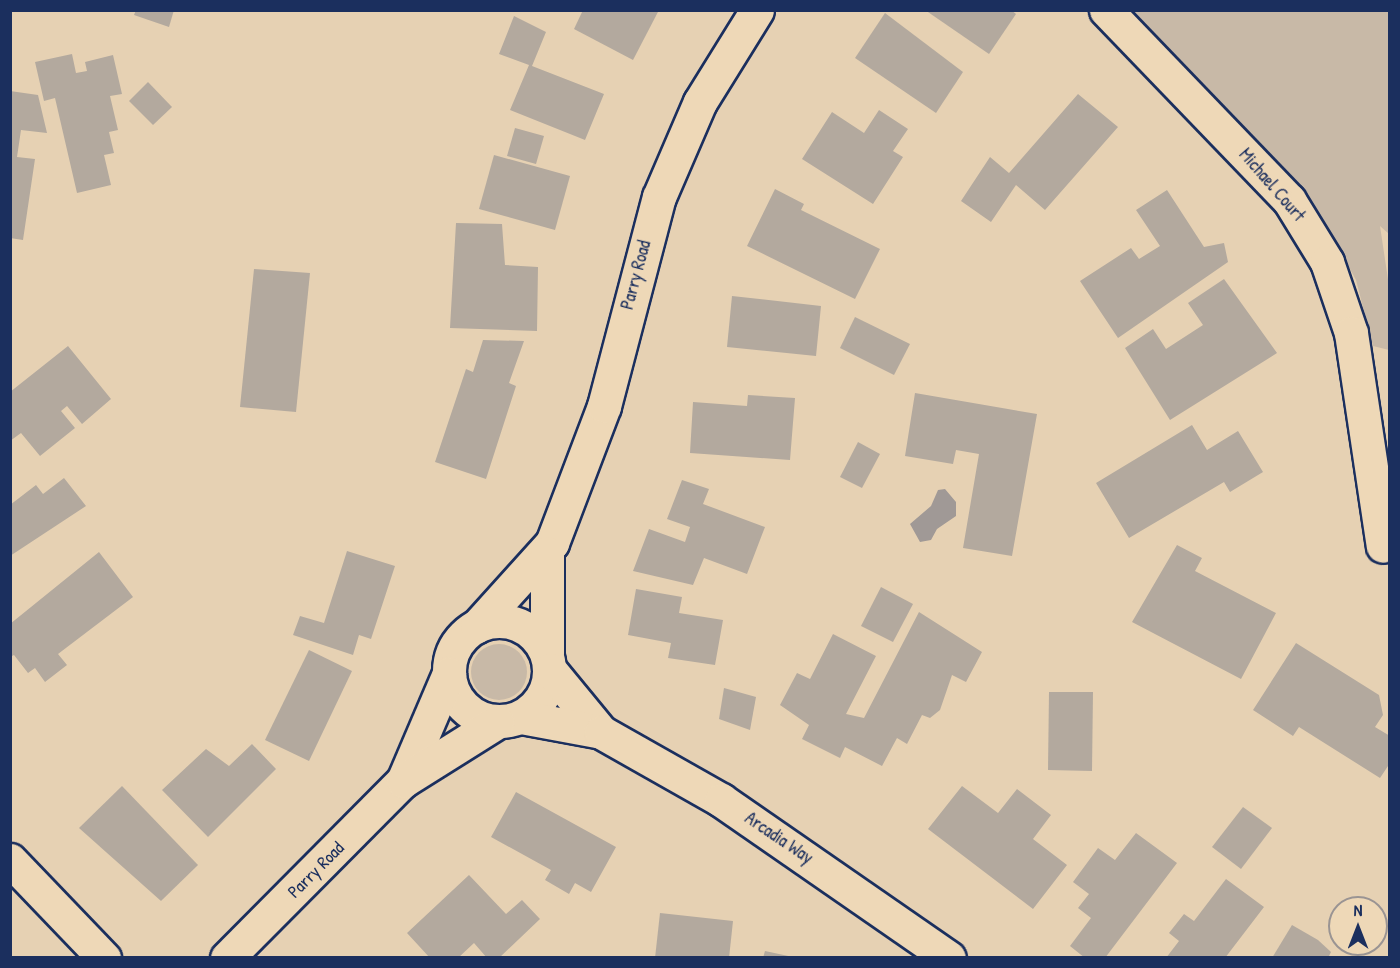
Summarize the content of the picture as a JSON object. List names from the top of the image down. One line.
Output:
{"streets":{"street":["Michael Court","Parry Road","Arcadia Way"]},"crossings":[["Parry Road","Arcadia Way"]],"north":"top"}
